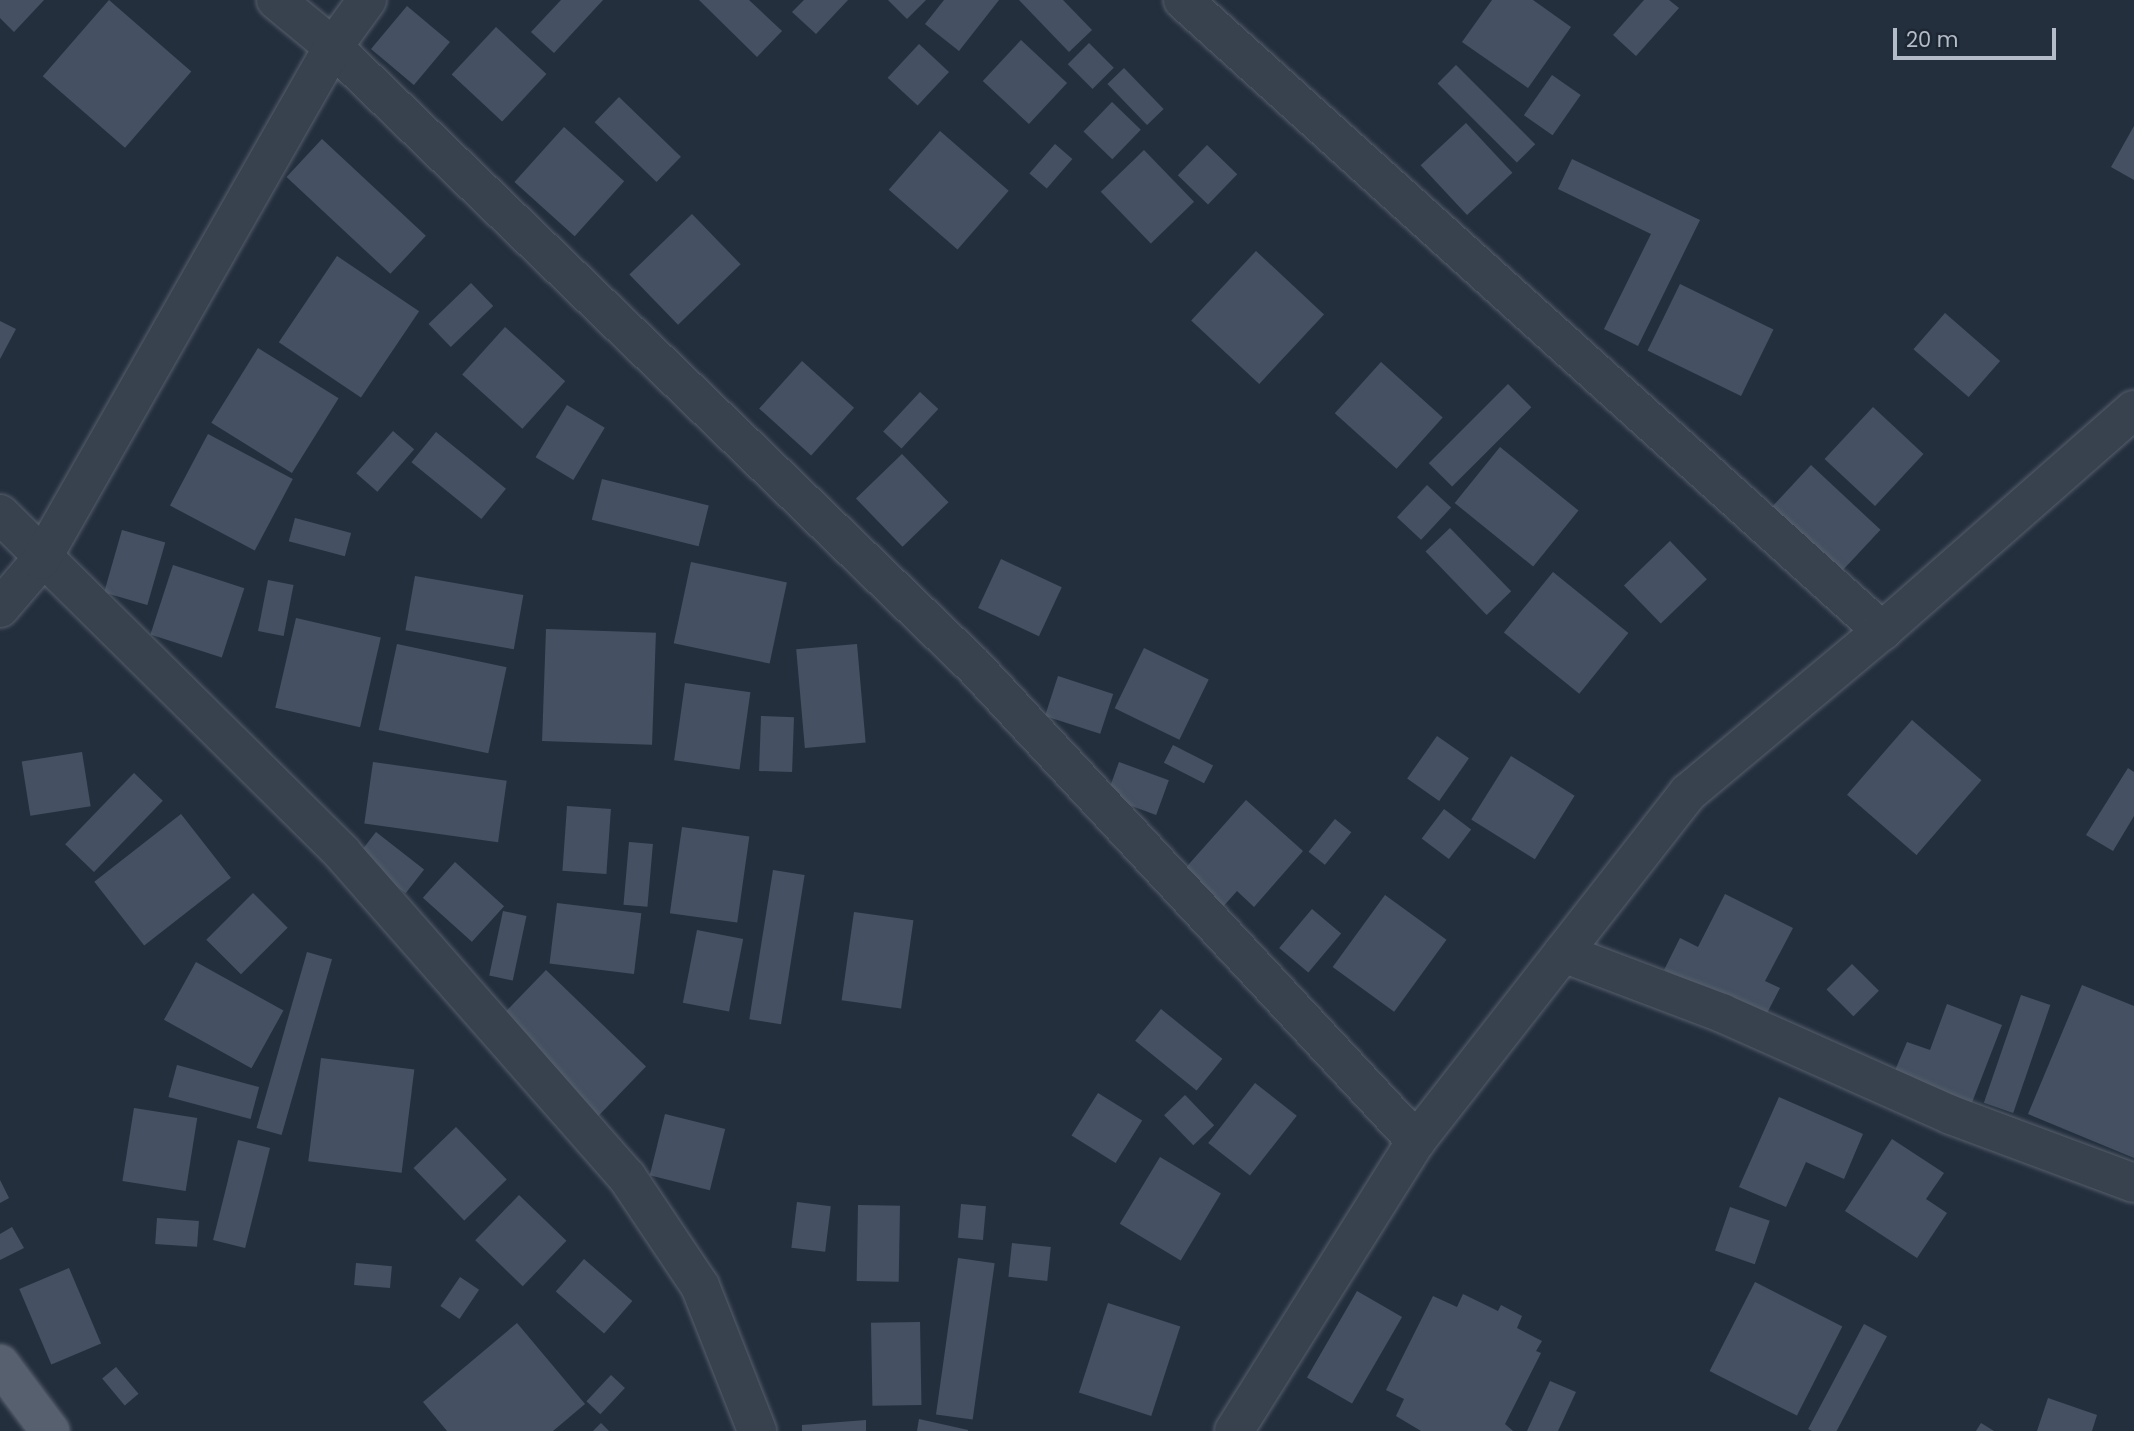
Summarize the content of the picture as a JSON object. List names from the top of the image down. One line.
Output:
{"scale_bar":"20 m"}
